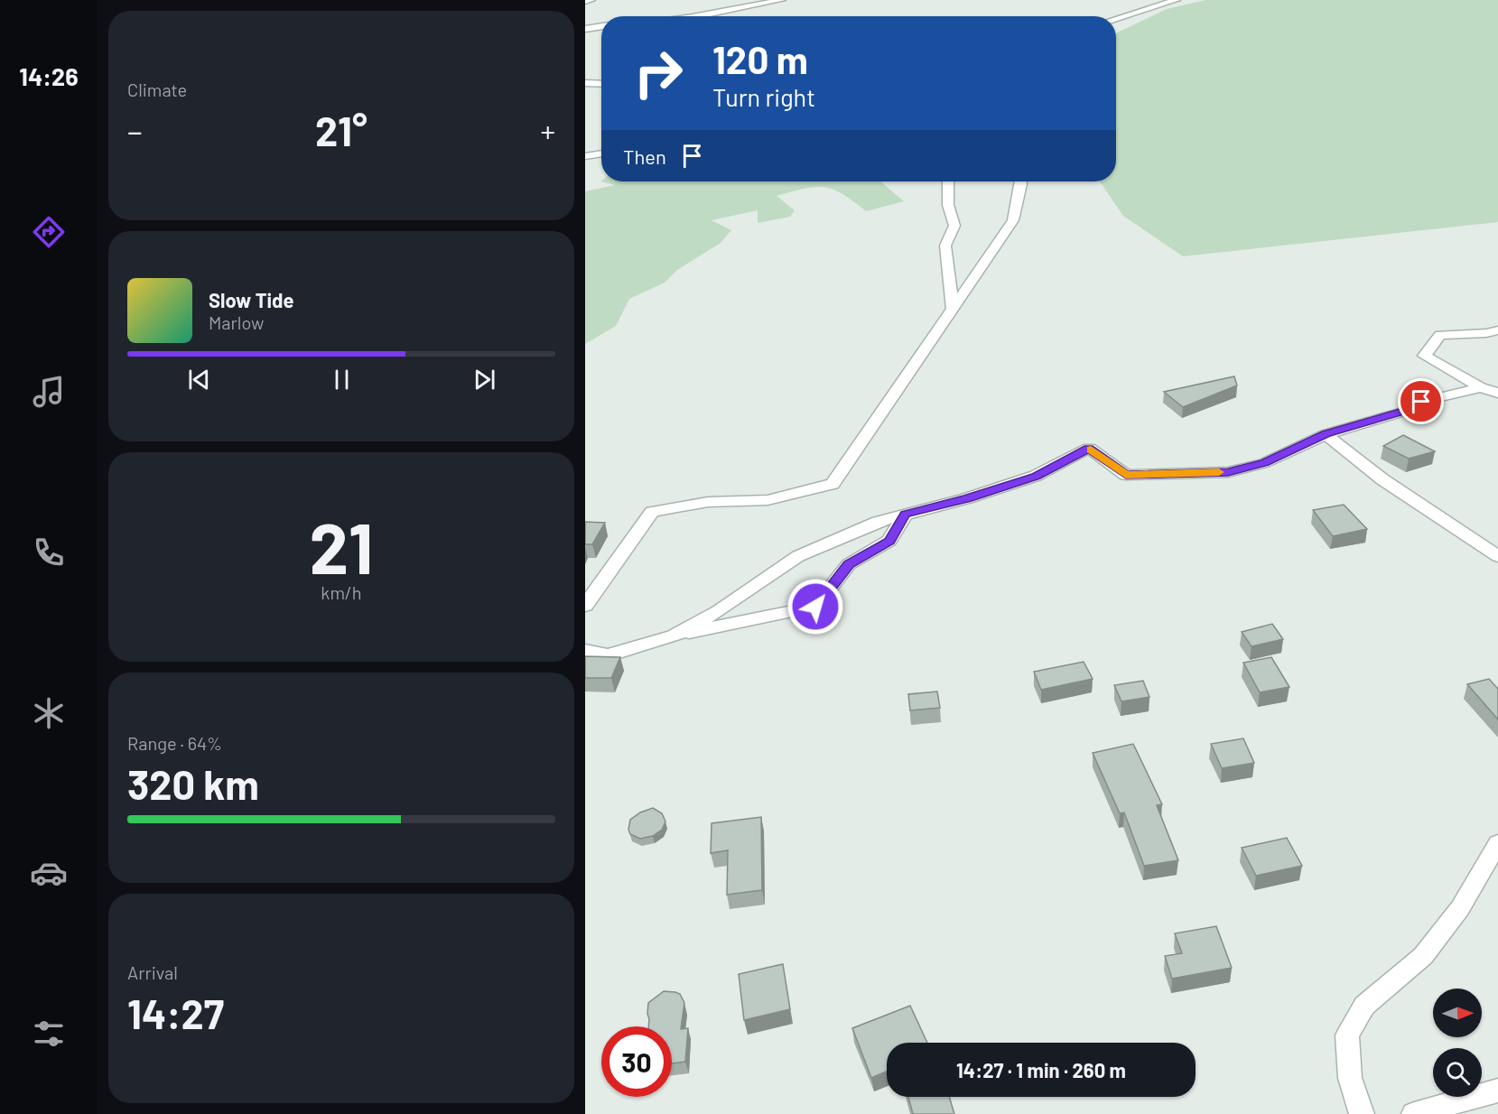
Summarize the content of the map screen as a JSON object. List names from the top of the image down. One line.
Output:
{"north":"right","page":{"tabs":"14:26","tile":["Climate",["21","km/h"],["Range · 64%","320 km"],["Arrival","14:27"]],"turn":["120 m","Turn right"],"heat":["−","21°","+"],"then":"Then","song":["Slow Tide","Marlow"],"limit":"30","trip":"14:27 · 1 min · 260 m"}}
